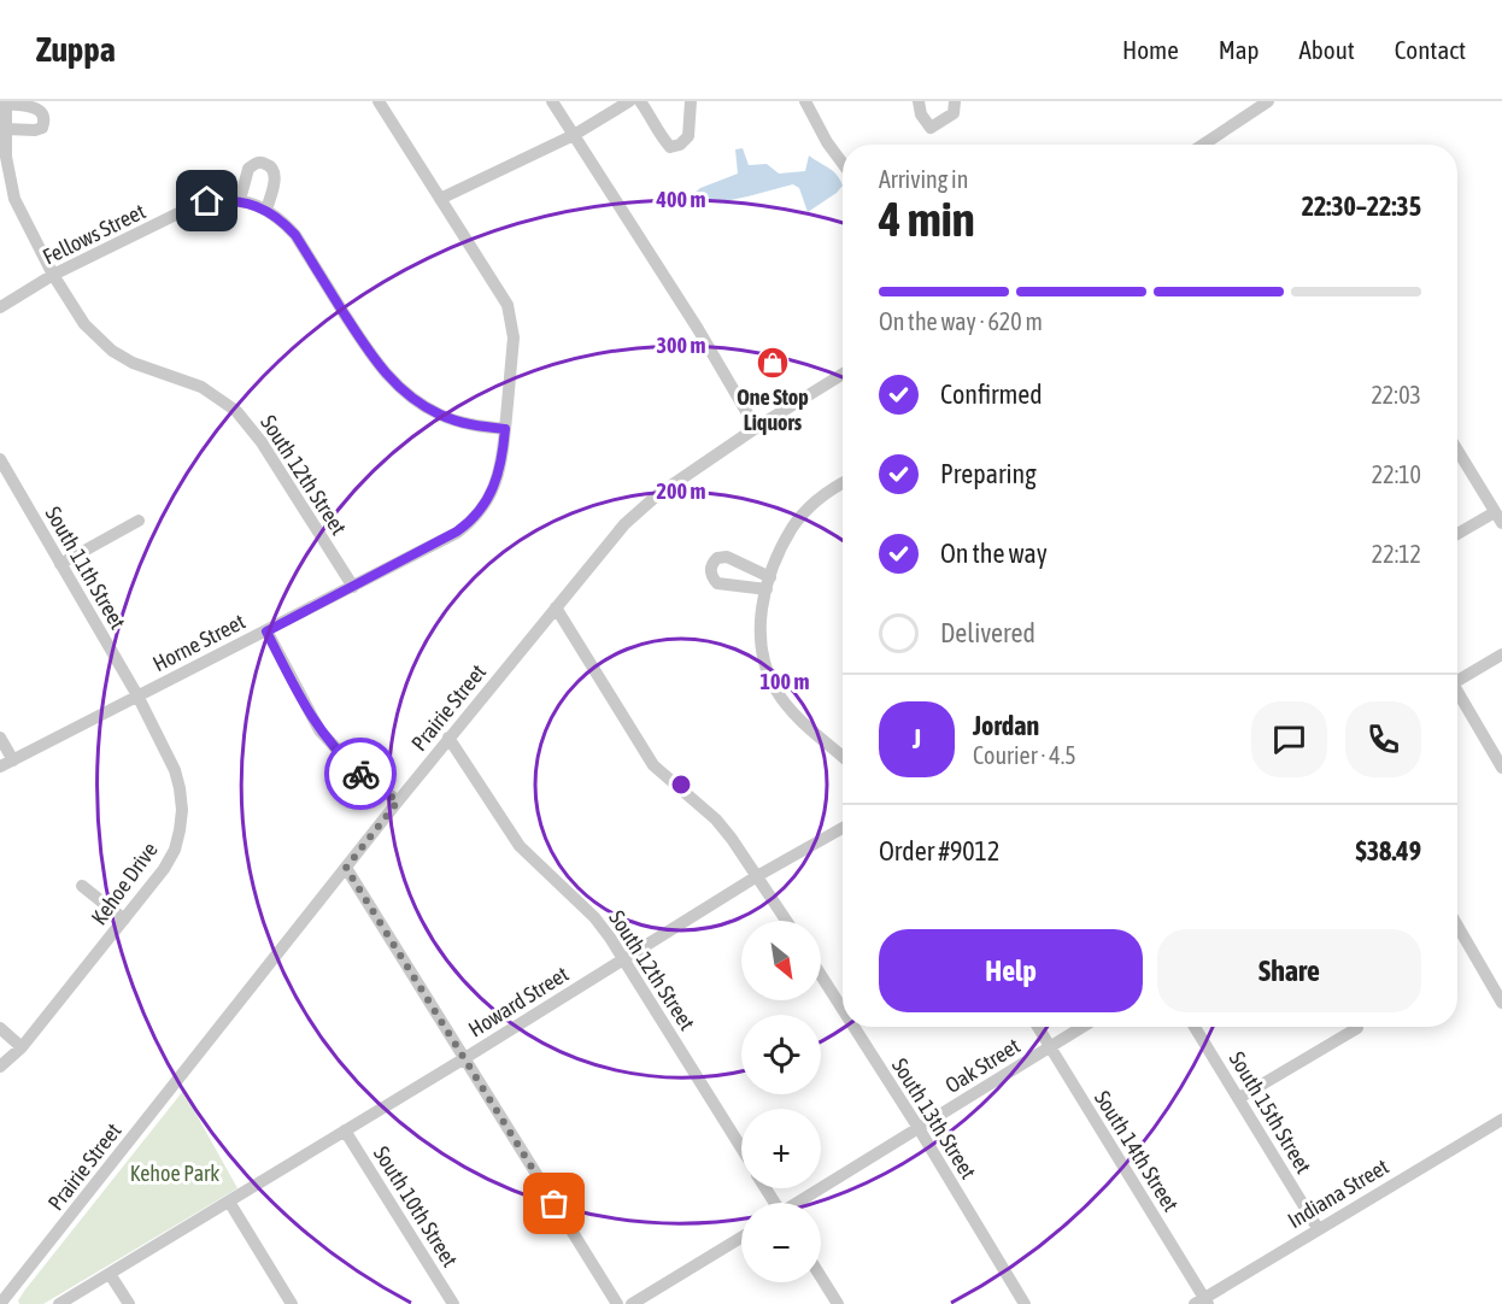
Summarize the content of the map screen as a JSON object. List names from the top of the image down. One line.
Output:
{"streets":{"street":["Fellows Street","South 12th Street","South 11th Street","Horne Street","Prairie Street","Kehoe Drive","Howard Street","Oak Street","South 15th Street","South 13th Street","South 14th Street","Indiana Street","South 10th Street"]},"crossings":[["Fellows Street","South 12th Street"],["South 12th Street","Horne Street"],["South 12th Street","Prairie Street"],["South 12th Street","Howard Street"],["South 11th Street","Horne Street"],["South 11th Street","Kehoe Drive"],["Horne Street","Kehoe Drive"],["Howard Street","South 10th Street"],["Oak Street","South 13th Street"],["Oak Street","South 14th Street"],["South 15th Street","Indiana Street"],["South 14th Street","Indiana Street"]],"parks":["Kehoe Park"],"places":{"shop":["One Stop Liquors"]},"north":"bottom right","page":{"header":"Zuppa","nav":["Home","Map","About","Contact"],"heading":["4 min","Arriving in","22:30–22:35"],"panel":["Jordan","Courier · 4.5","Order #9012","$38.49"],"bar":"On the way · 620 m","list":[["Confirmed","22:03"],["Preparing","22:10"],["On the way","22:12"],"Delivered"],"round":"J","buttons":["Help","Share"],"map_buttons":["+","−"]},"rings":["400 m","300 m","200 m","100 m"]}
